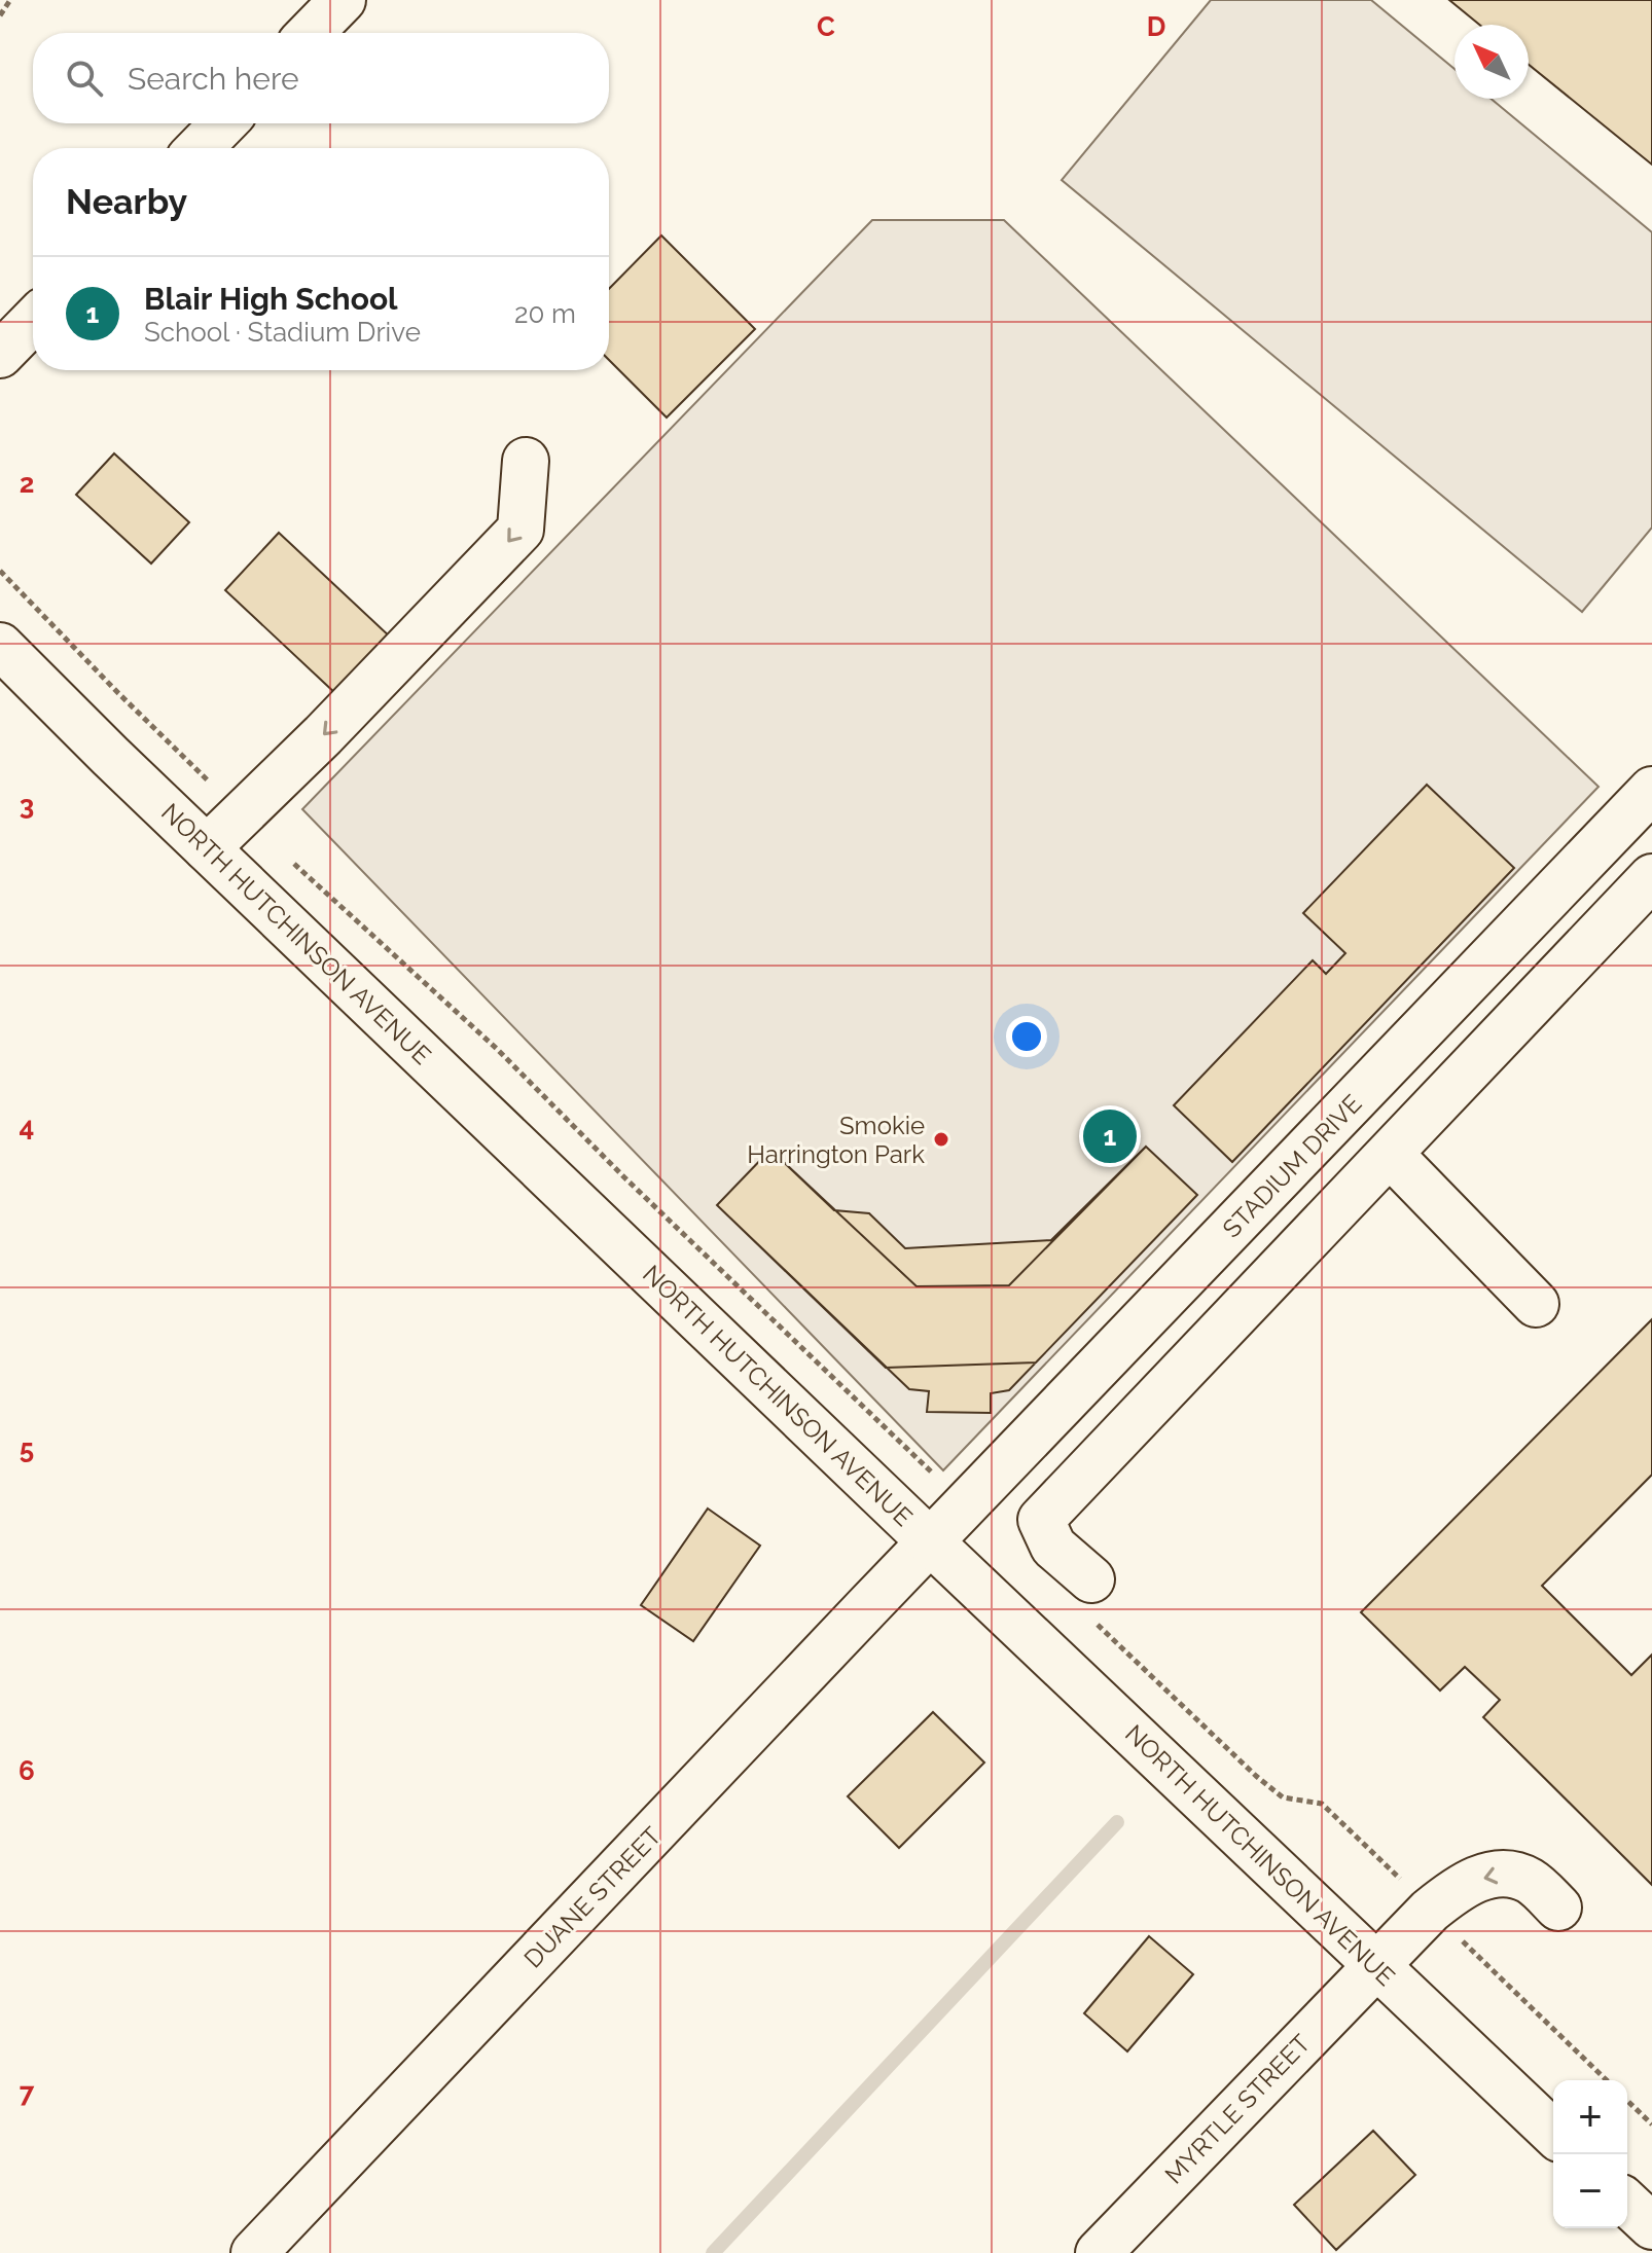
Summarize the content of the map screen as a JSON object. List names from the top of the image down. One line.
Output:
{"streets":{"street":["NORTH HUTCHINSON AVENUE","STADIUM DRIVE","DUANE STREET","MYRTLE STREET"]},"crossings":[["NORTH HUTCHINSON AVENUE","STADIUM DRIVE"],["NORTH HUTCHINSON AVENUE","DUANE STREET"],["NORTH HUTCHINSON AVENUE","MYRTLE STREET"],["STADIUM DRIVE","DUANE STREET"]],"places":["Smokie Harrington Park"],"north":"top left","page":{"search":"Search here","heading":"Nearby","list":[{"mark":"1","name":"Blair High School","note":"School · Stadium Drive","value":"20 m"}],"pins":"1","map_buttons":["+","−"]},"grid":{"columns":["C","D"],"rows":["2","3","4","5","6","7"]}}
